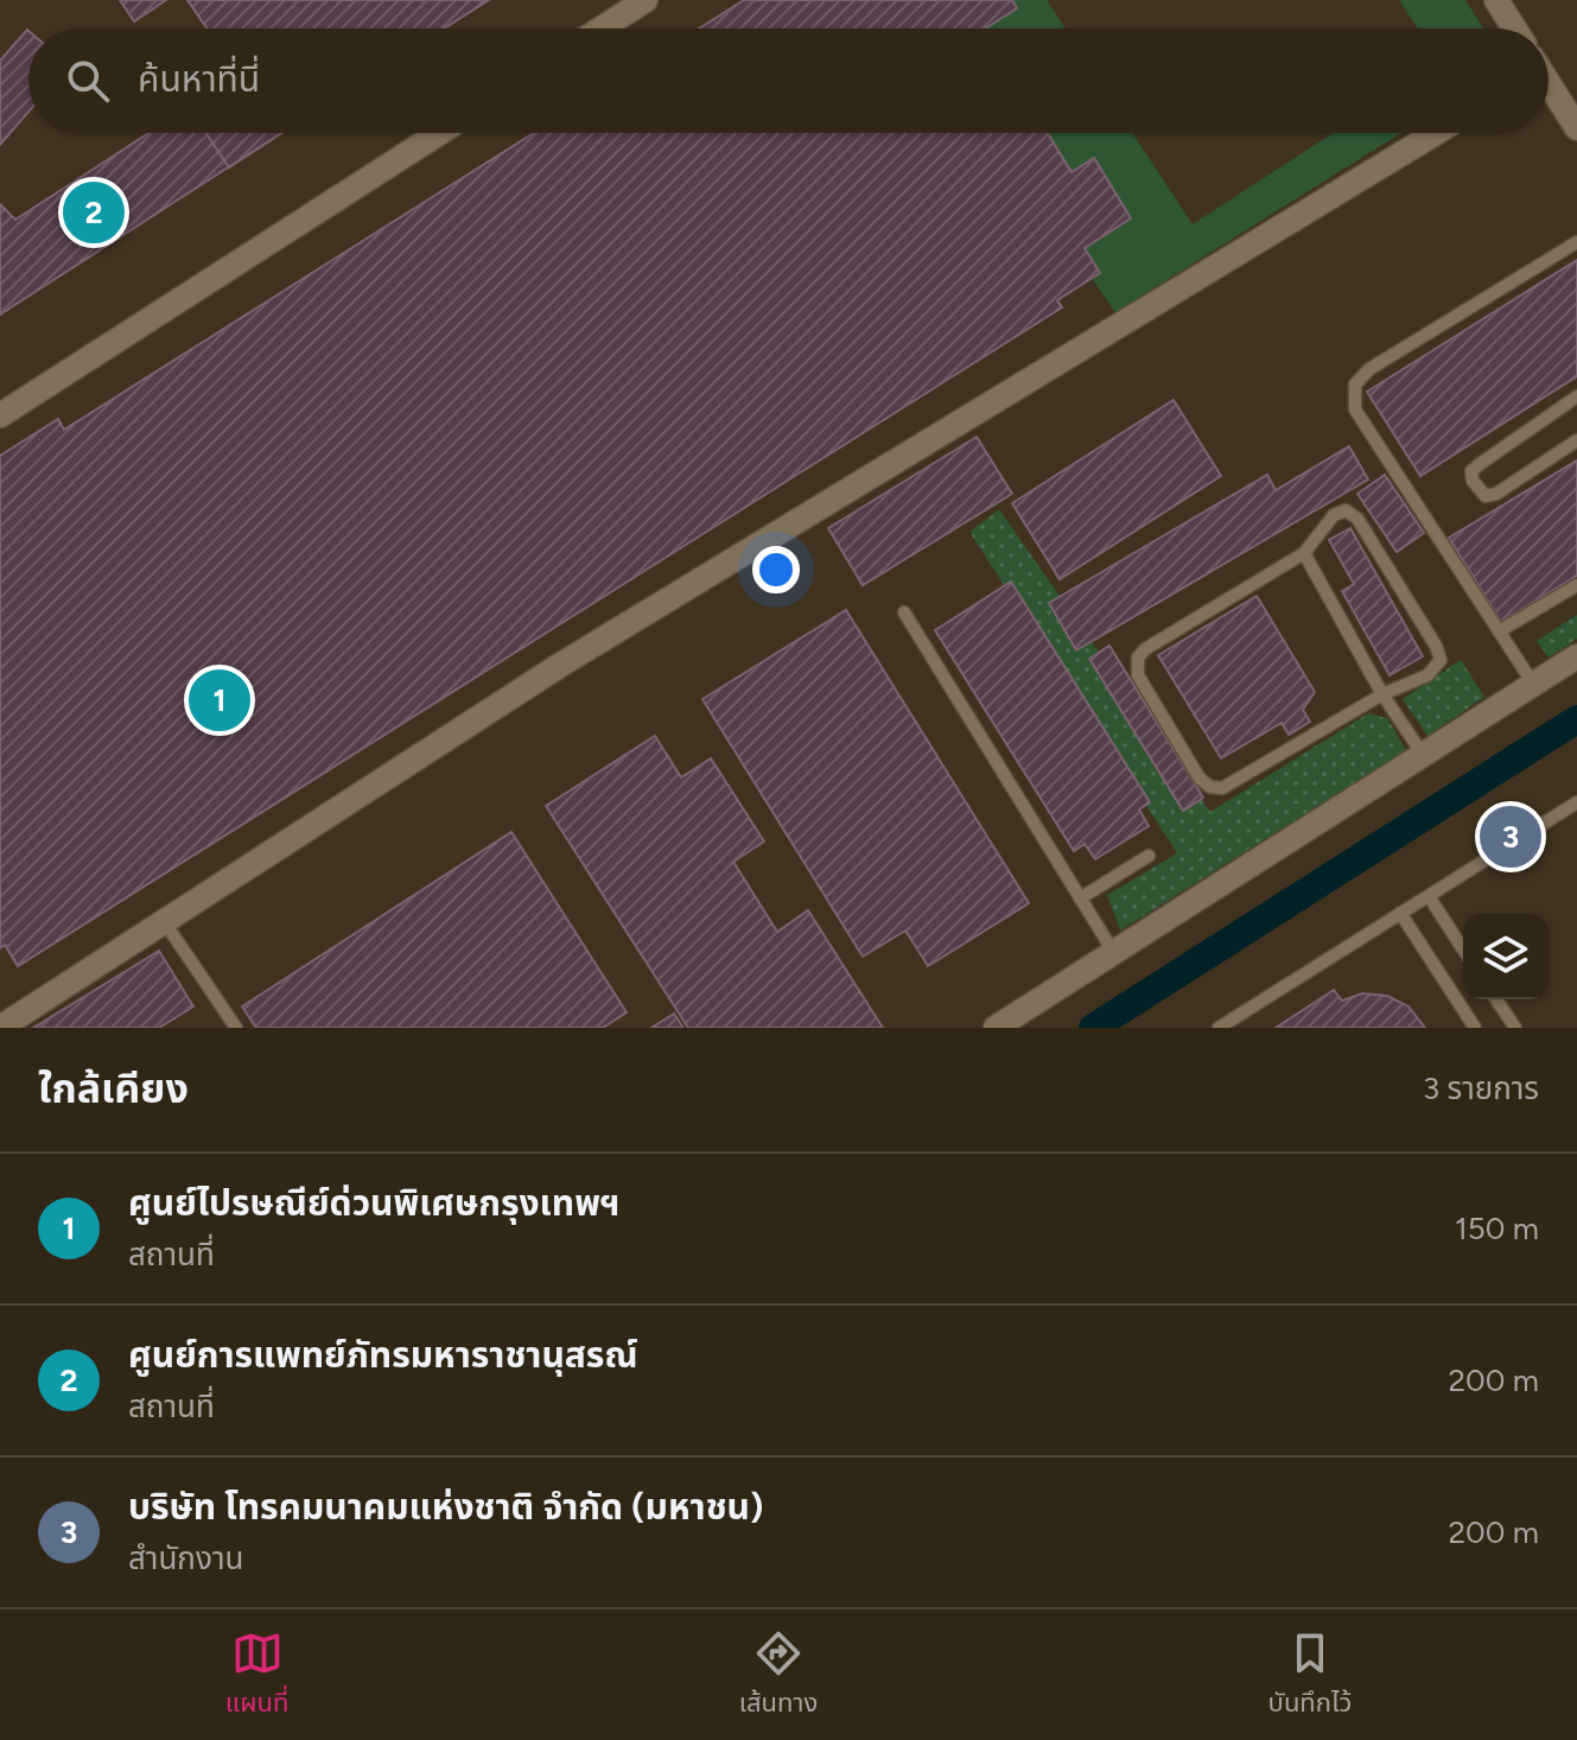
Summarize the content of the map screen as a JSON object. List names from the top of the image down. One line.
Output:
{"page":{"search":"ค้นหาที่นี่","pins":["2","1","3"],"heading":["ใกล้เคียง","3 รายการ"],"list":[{"mark":"1","name":"ศูนย์ไปรษณีย์ด่วนพิเศษกรุงเทพฯ","note":"สถานที่","value":"150 m"},{"mark":"2","name":"ศูนย์การแพทย์ภัทรมหาราชานุสรณ์","note":"สถานที่","value":"200 m"},{"mark":"3","name":"บริษัท โทรคมนาคมแห่งชาติ จำกัด (มหาชน)","note":"สำนักงาน","value":"200 m"}],"nav":["แผนที่","เส้นทาง","บันทึกไว้"]}}
